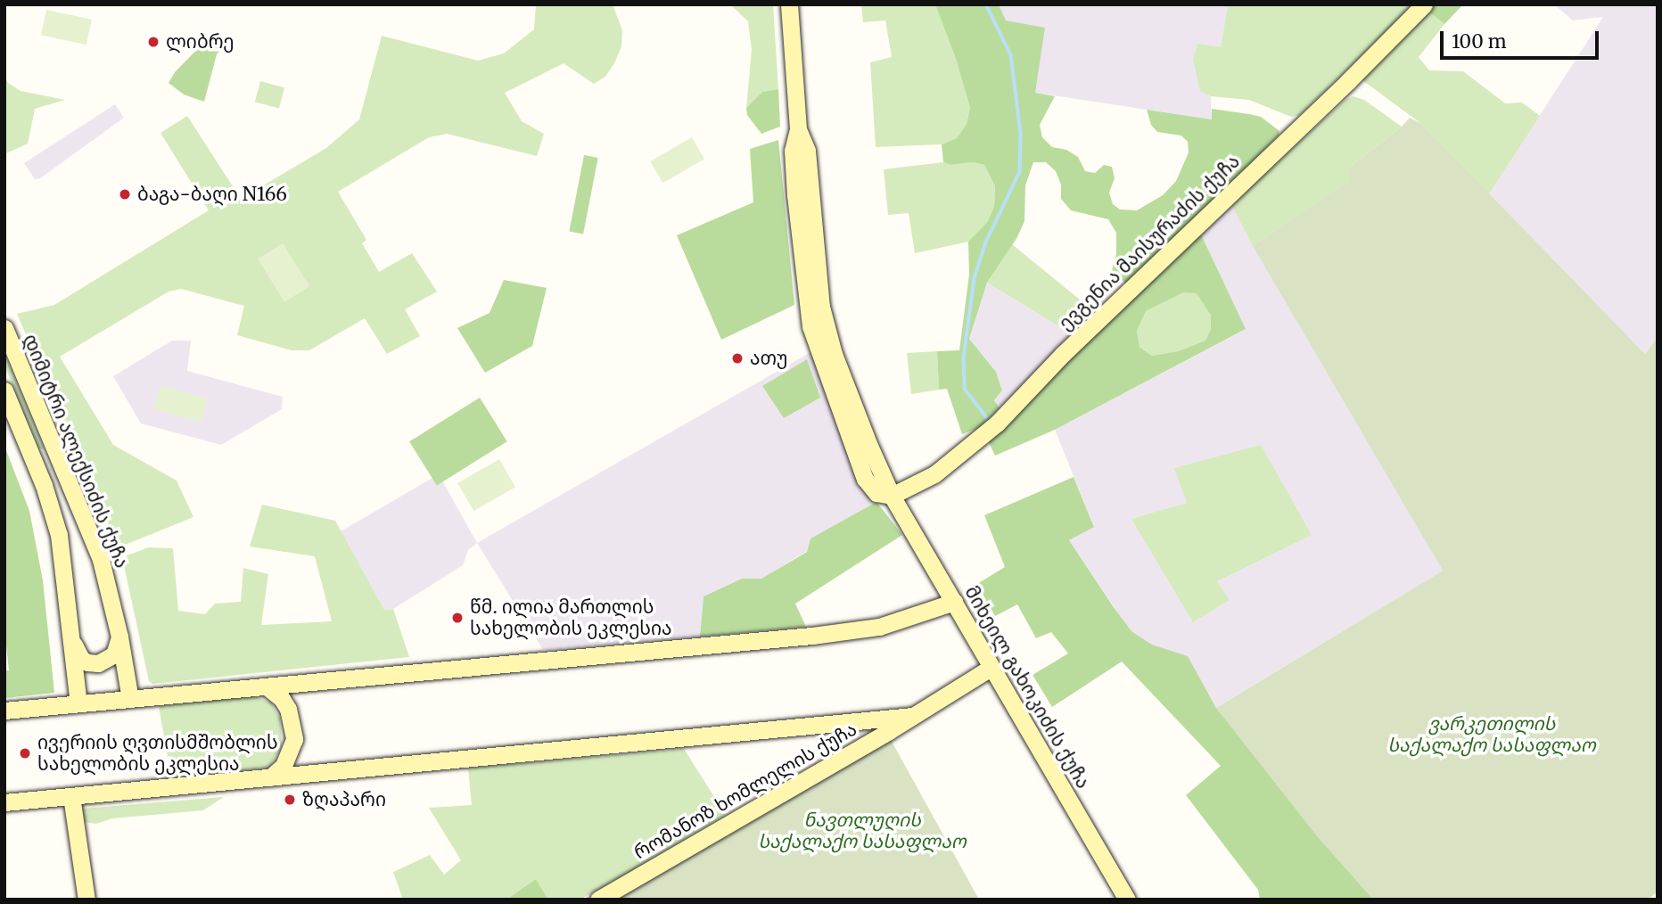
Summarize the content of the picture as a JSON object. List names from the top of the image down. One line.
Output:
{"streets":{"main road":["ევგენია მაისურაძის ქუჩა","დიმიტრი ალექსიძის ქუჩა","მიხეილ გახოკიძის ქუჩა","რომანოზ ხომლელის ქუჩა"]},"crossings":[["ევგენია მაისურაძის ქუჩა","მიხეილ გახოკიძის ქუჩა"],["მიხეილ გახოკიძის ქუჩა","რომანოზ ხომლელის ქუჩა"]],"parks":["ვარკეთილის საქალაქო სასაფლაო","ნავთლუღის საქალაქო სასაფლაო"],"places":["ლიბრე","ბაგა-ბაღი N166","ათუ","წმ. ილია მართლის სახელობის ეკლესია","ივერიის ღვთისმშობლის სახელობის ეკლესია","ზღაპარი"],"scale_bar":"100 m"}
